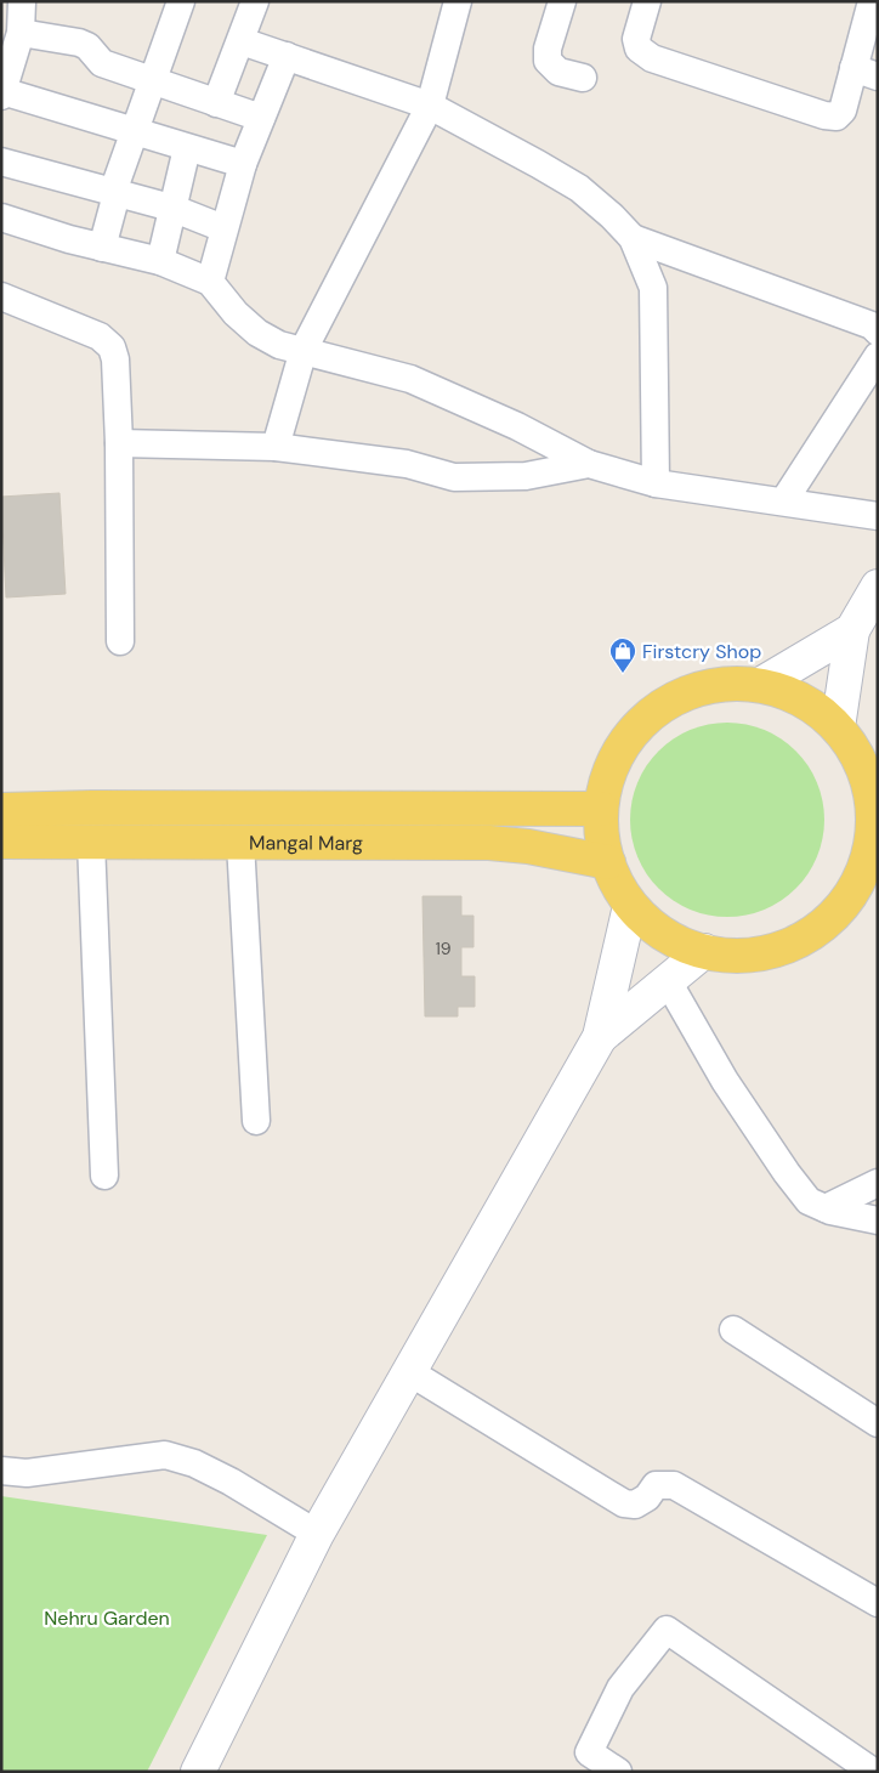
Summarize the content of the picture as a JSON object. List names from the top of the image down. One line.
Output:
{"streets":{"main road":["Mangal Marg"]},"parks":["Nehru Garden"],"places":{"shop":["Firstcry Shop"]},"house_numbers":["19"]}
